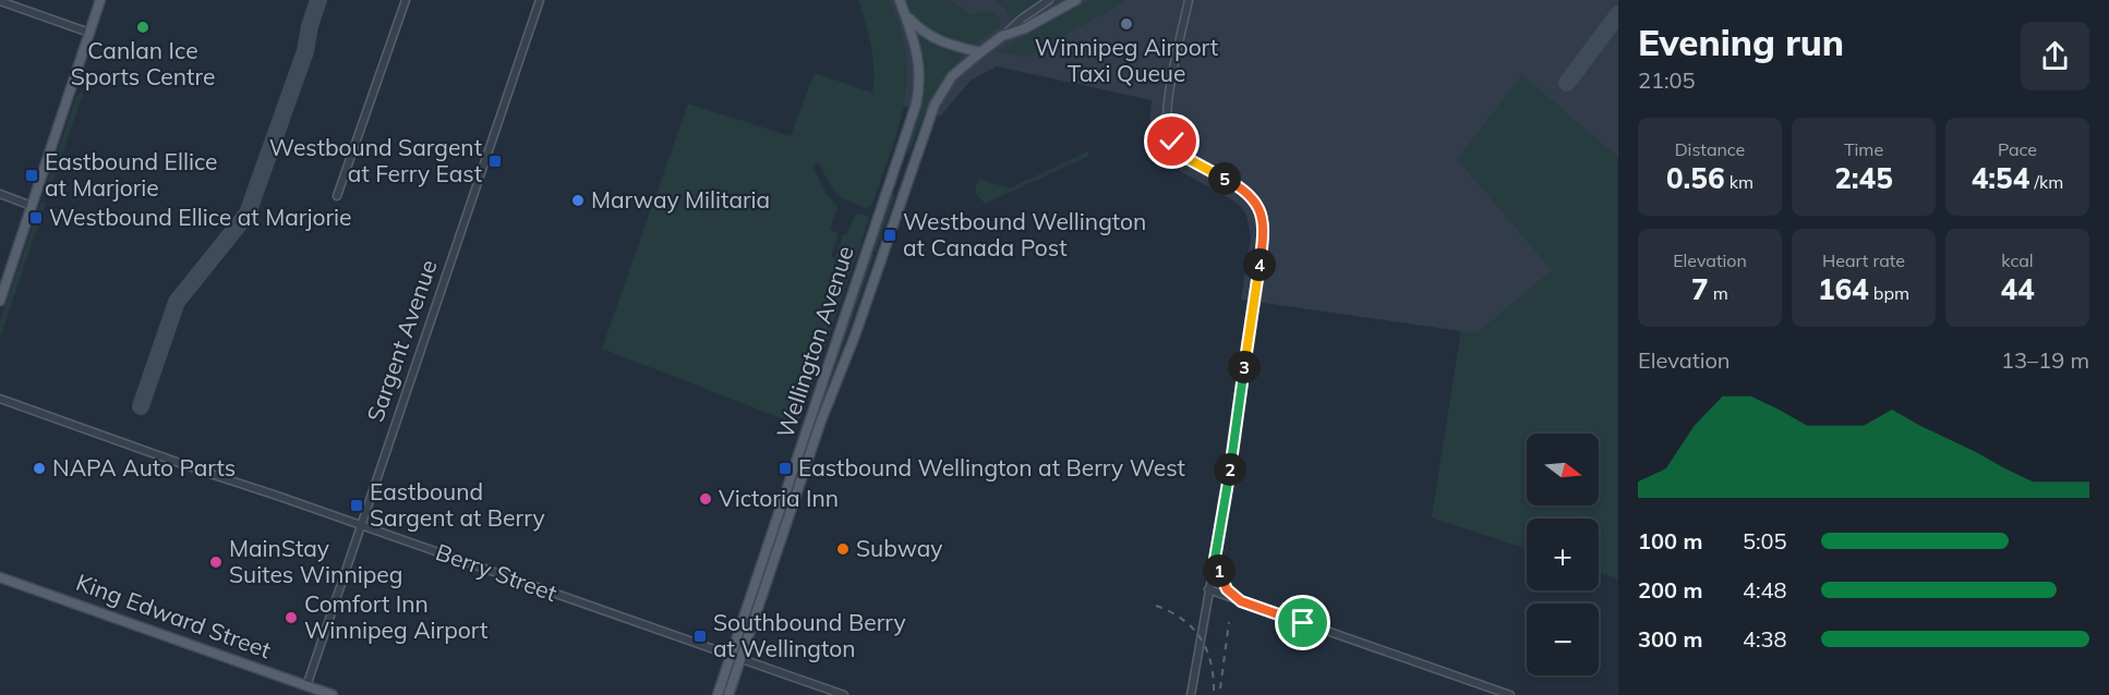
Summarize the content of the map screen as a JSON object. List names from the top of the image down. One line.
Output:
{"streets":{"main road":["Wellington Avenue","King Edward Street"],"street":["Sargent Avenue","Berry Street"]},"crossings":[["Sargent Avenue","Berry Street"],["Sargent Avenue","King Edward Street"],["Wellington Avenue","Berry Street"]],"places":{"other":["Winnipeg Airport Taxi Queue","Canlan Ice Sports Centre","Marway Militaria","NAPA Auto Parts","Victoria Inn","Subway","MainStay Suites Winnipeg","Comfort Inn Winnipeg Airport"],"transit":["Westbound Sargent at Ferry East","Eastbound Ellice at Marjorie","Westbound Ellice at Marjorie","Westbound Wellington at Canada Post","Eastbound Wellington at Berry West","Eastbound Sargent at Berry","Southbound Berry at Wellington"]},"north":"right","page":{"heading":["Evening run","21:05"],"stats":[["Distance","0.56 km"],["Time","2:45"],["Pace","4:54 /km"],["Elevation","7 m"],["Heart rate","164 bpm"],["kcal","44"]],"pins":["5","4","3","2","1"],"chart":["Elevation","13–19 m"],"map_buttons":["+","−"],"list":[{"name":"100 m","note":"5:05"},{"name":"200 m","note":"4:48"},{"name":"300 m","note":"4:38"}]}}
